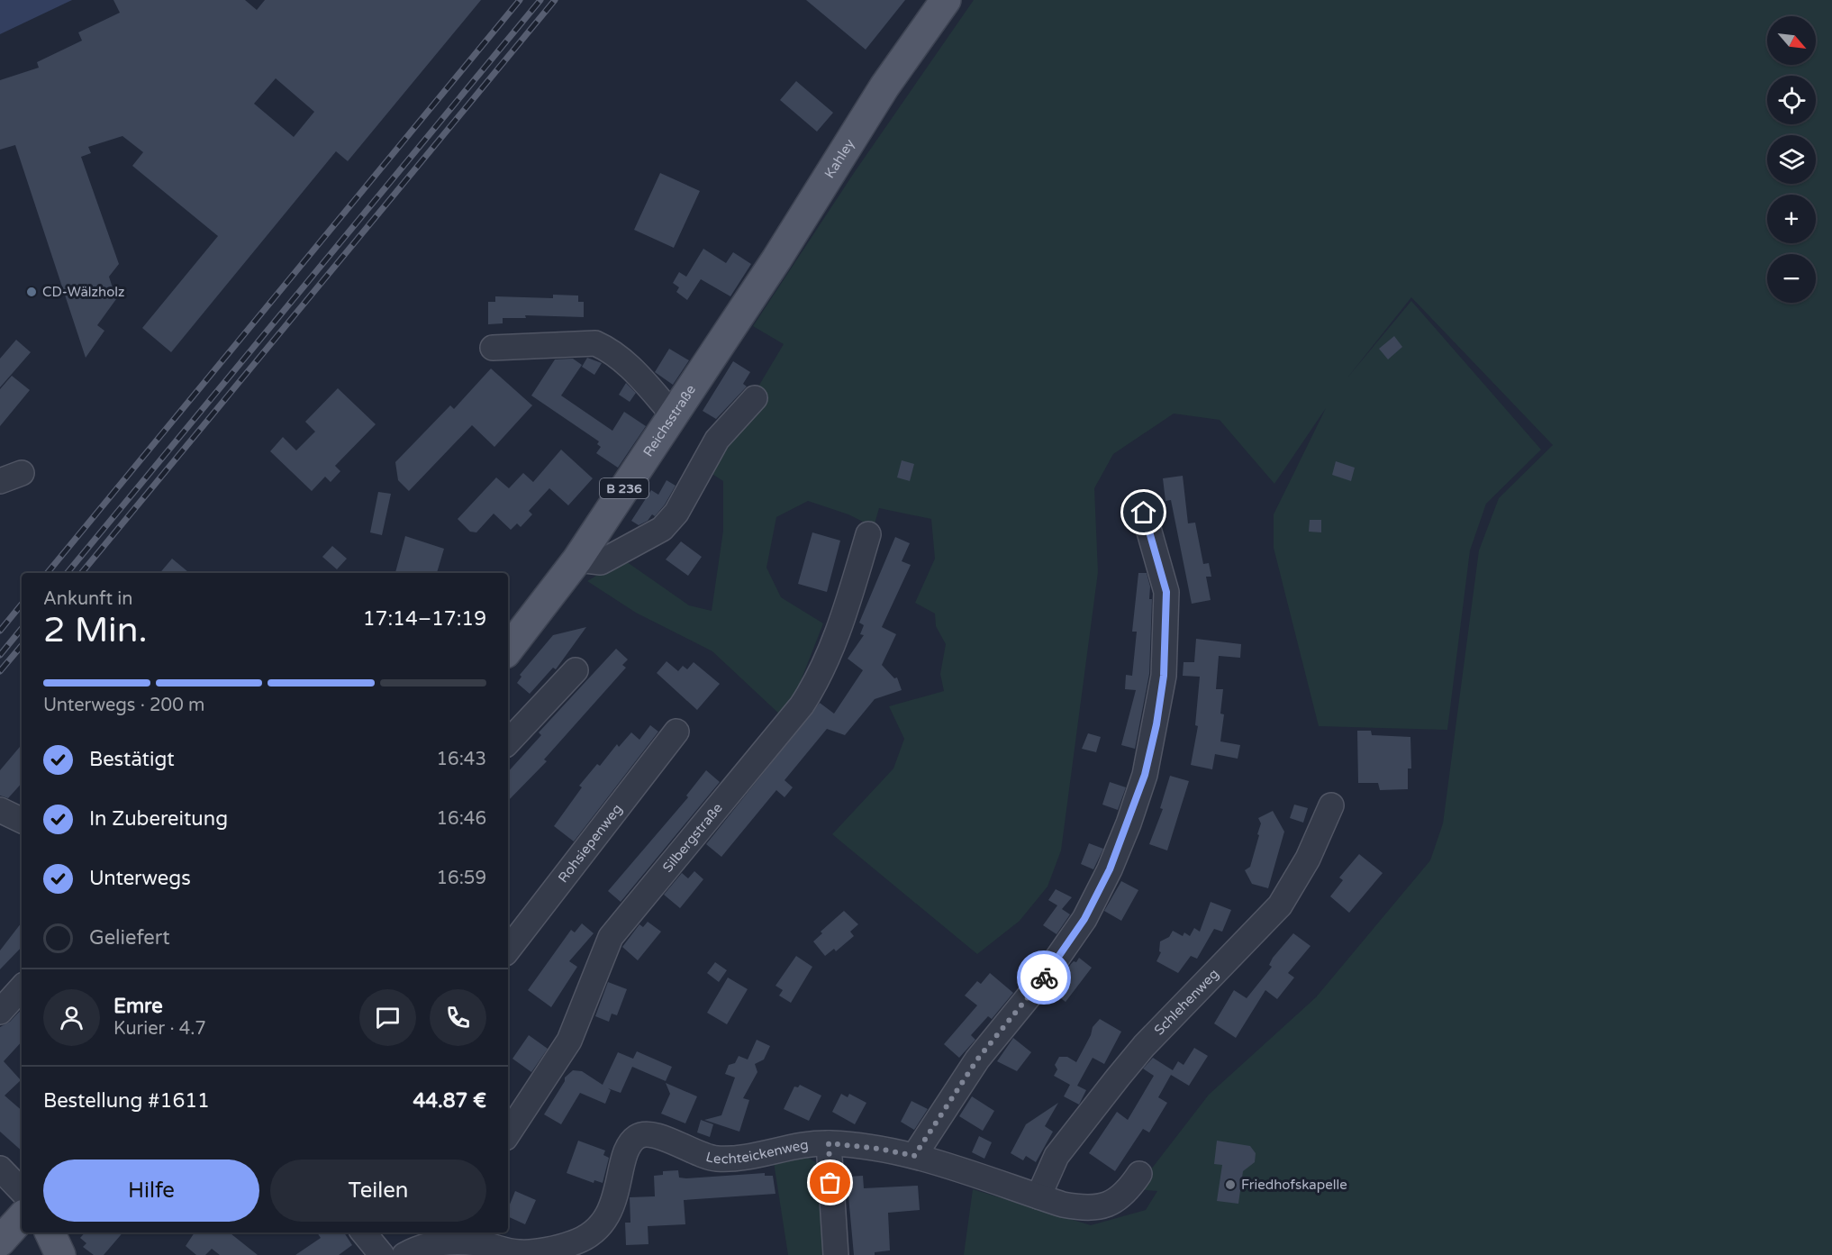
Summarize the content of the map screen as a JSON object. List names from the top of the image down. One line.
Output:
{"streets":{"main road":["Kahley","Reichsstraße","B 236"],"street":["Silbergstraße","Rohsiepenweg","Schlehenweg","Lechteickenweg"]},"crossings":[["Kahley","Reichsstraße"],["Schlehenweg","Lechteickenweg"]],"places":["CD-Wälzholz","Friedhofskapelle"],"north":"bottom right","page":{"map_buttons":["+","−"],"heading":["2 Min.","Ankunft in","17:14–17:19"],"panel":["Emre","Kurier · 4.7","Bestellung #1611","44.87 €"],"bar":"Unterwegs · 200 m","list":[["Bestätigt","16:43"],["In Zubereitung","16:46"],["Unterwegs","16:59"],"Geliefert"],"buttons":["Hilfe","Teilen"]}}
